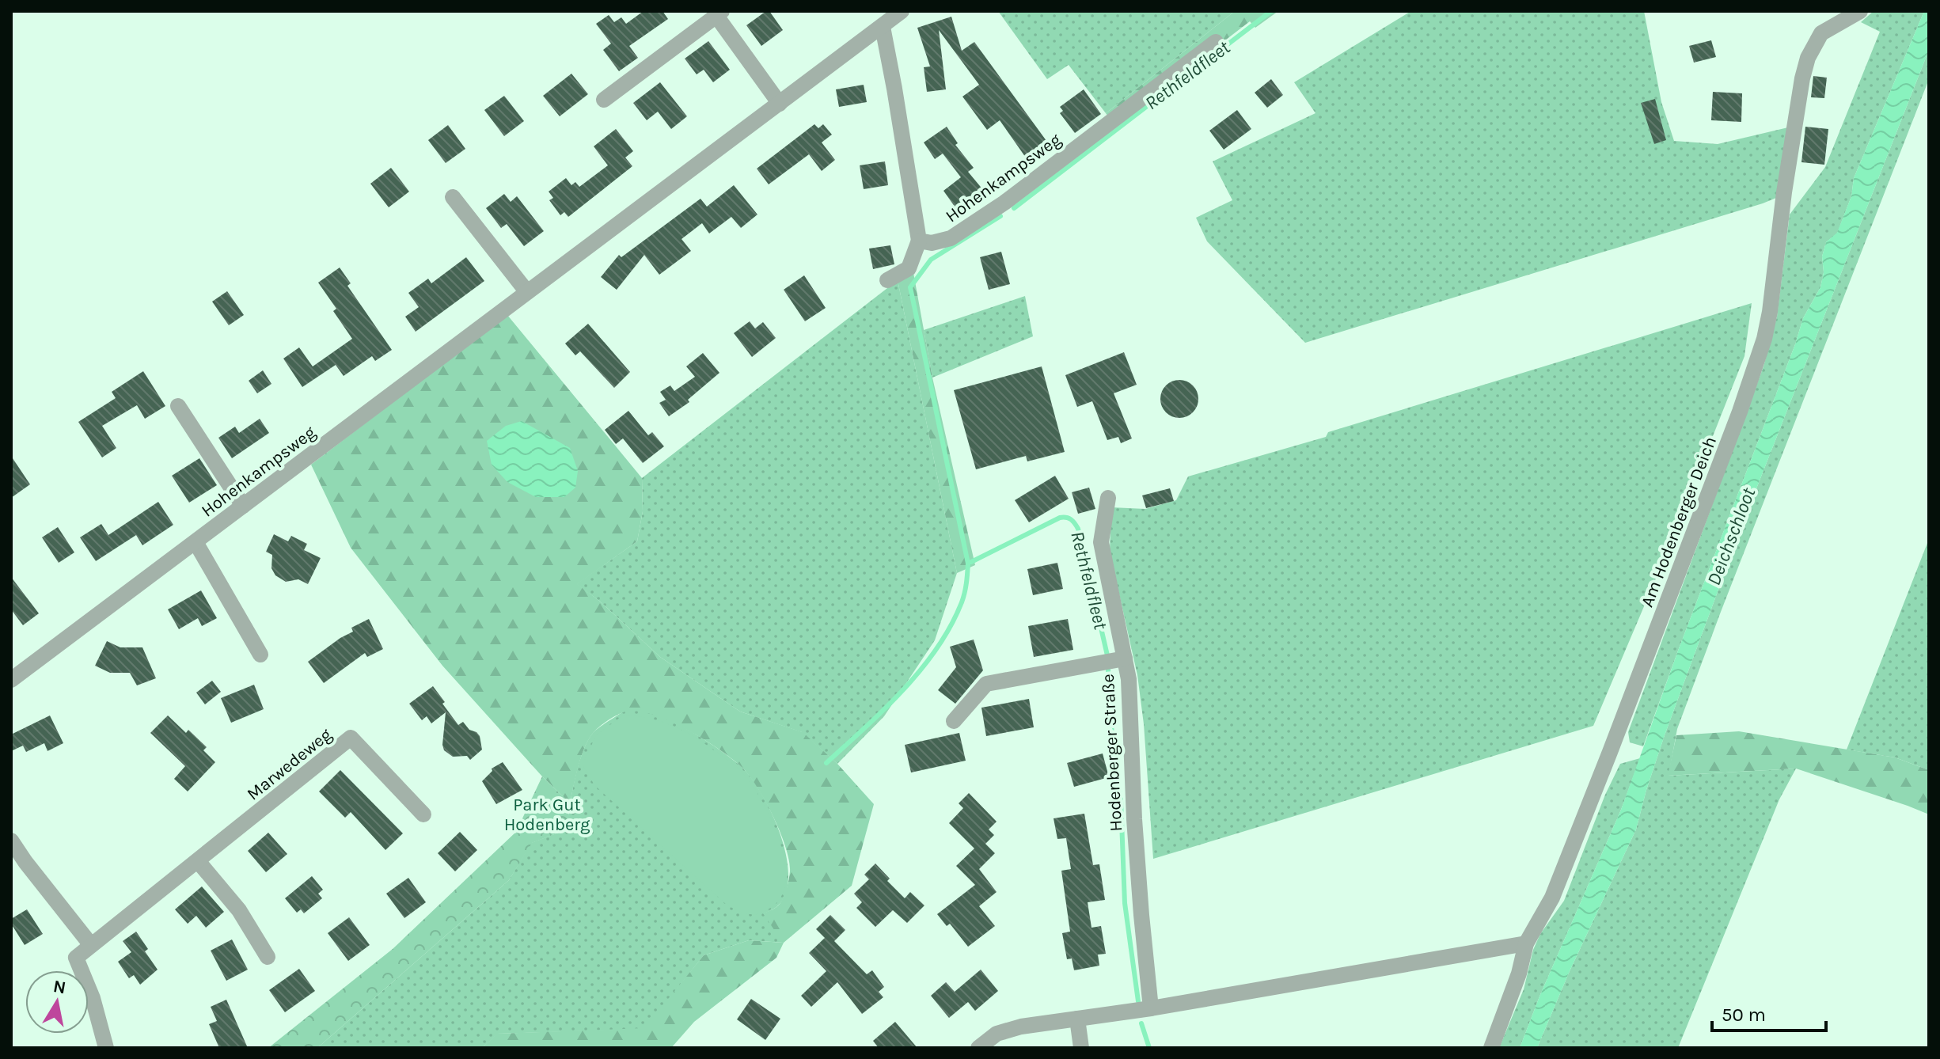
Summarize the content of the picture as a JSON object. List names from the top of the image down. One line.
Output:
{"streets":{"street":["Hohenkampsweg","Am Hodenberger Deich","Hodenberger Straße","Marwedeweg"]},"water":["Rethfeldfleet","Deichschloot"],"parks":["Park Gut Hodenberg"],"scale_bar":"50 m","north":"top"}
